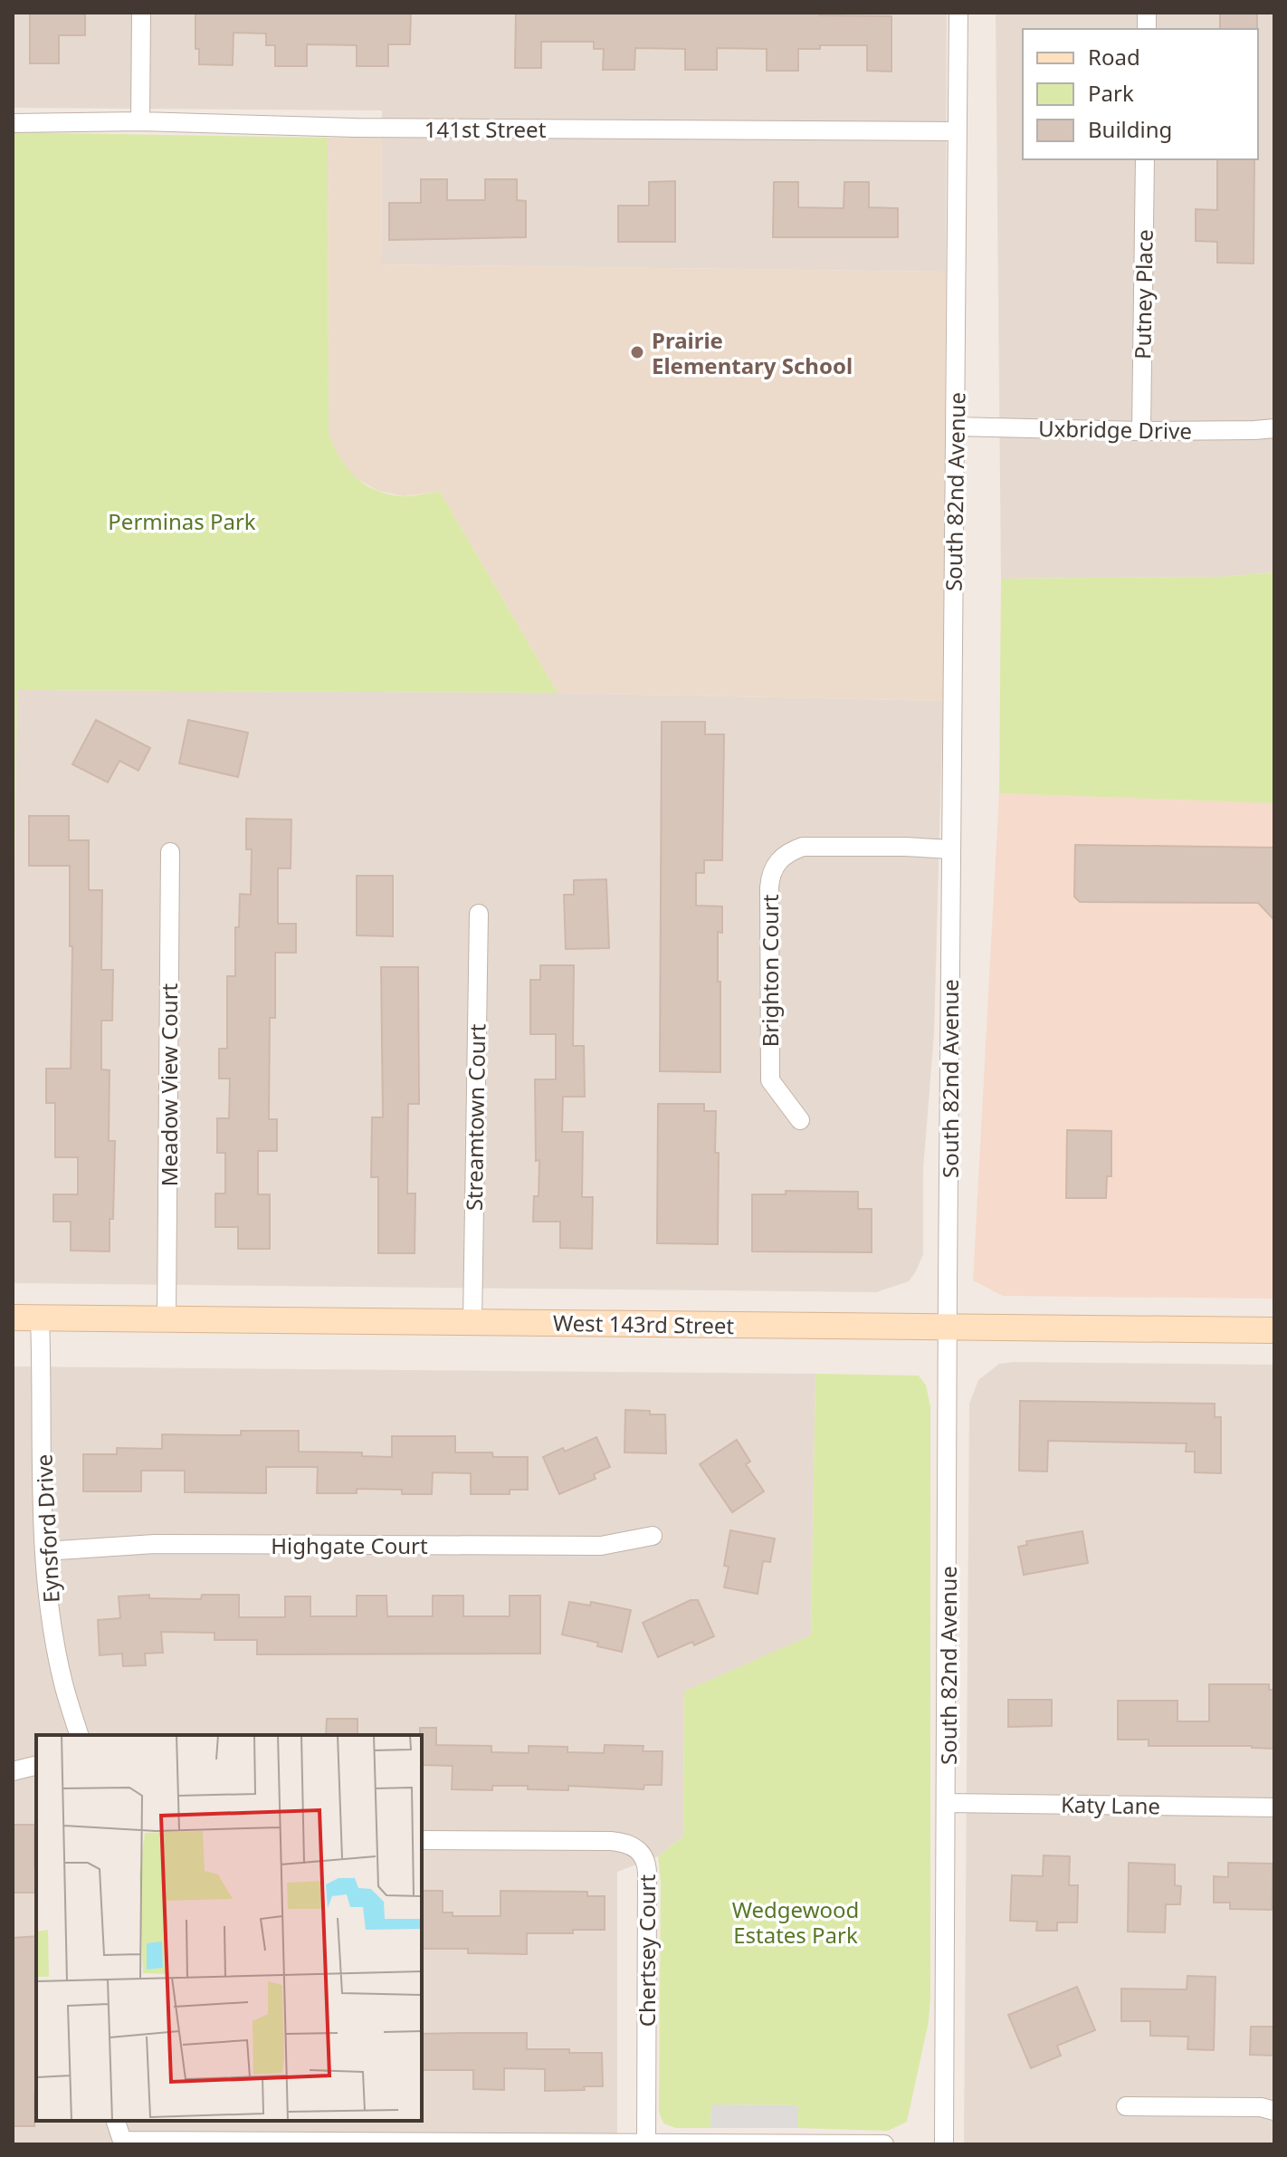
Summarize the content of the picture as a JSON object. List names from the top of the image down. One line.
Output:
{"streets":{"main road":["West 143rd Street"],"street":["141st Street","Putney Place","Uxbridge Drive","South 82nd Avenue","Brighton Court","Meadow View Court","Streamtown Court","Eynsford Drive","Highgate Court","Katy Lane","Chertsey Court"]},"crossings":[["141st Street","South 82nd Avenue"],["Putney Place","Uxbridge Drive"],["Uxbridge Drive","South 82nd Avenue"],["South 82nd Avenue","Brighton Court"],["South 82nd Avenue","West 143rd Street"],["South 82nd Avenue","Katy Lane"],["Meadow View Court","West 143rd Street"],["Streamtown Court","West 143rd Street"],["West 143rd Street","Eynsford Drive"],["Eynsford Drive","Highgate Court"]],"parks":["Perminas Park","Wedgewood Estates Park"],"places":["Prairie Elementary School"],"legend":["Road","Park","Building"]}
